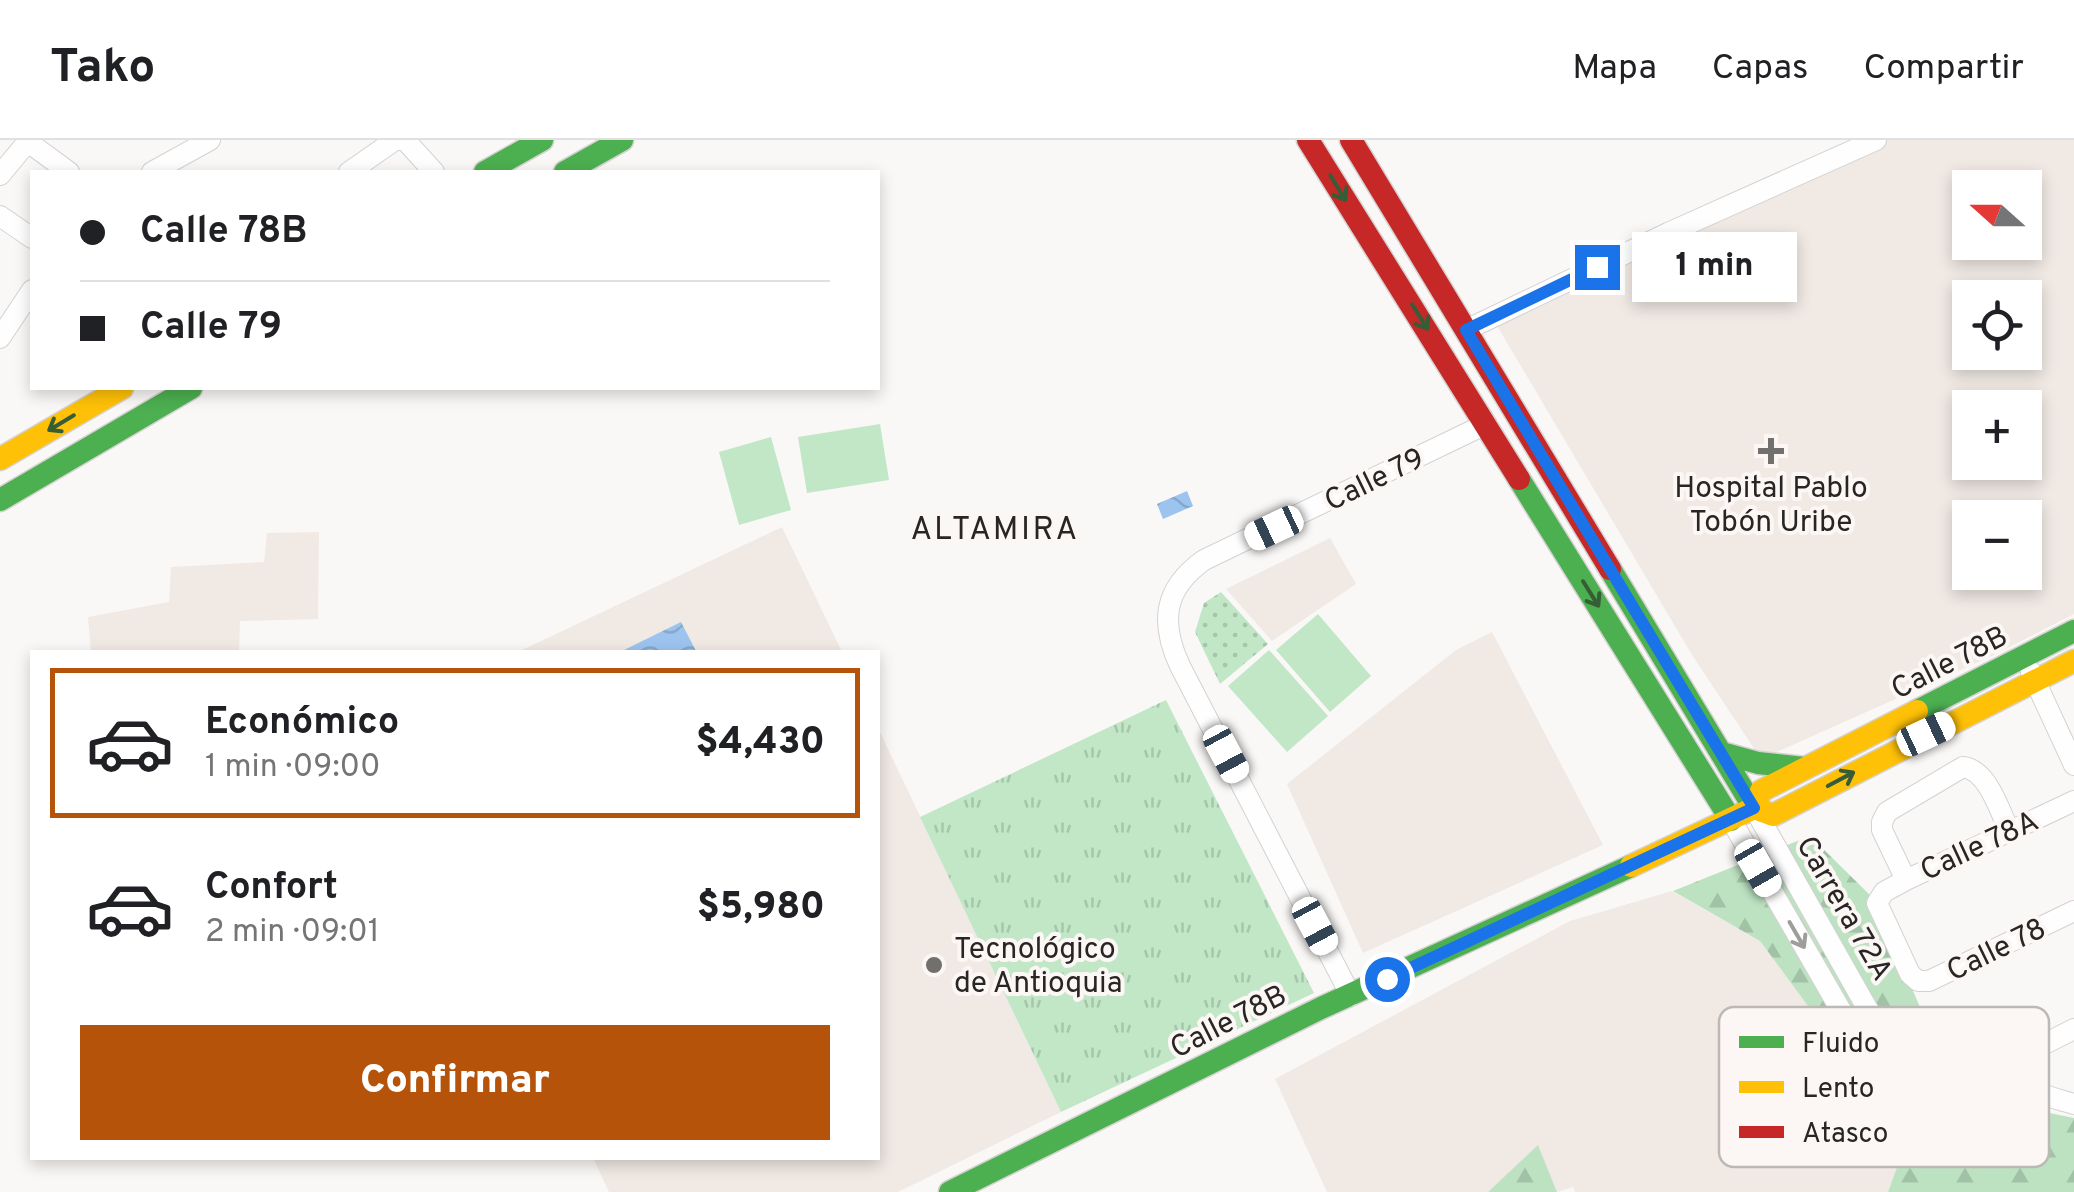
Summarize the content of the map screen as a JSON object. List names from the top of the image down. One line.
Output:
{"streets":{"main road":["Calle 78B","Carrera 72A"],"street":["Calle 79","Calle 78A","Calle 78"]},"crossings":[["Calle 79","Calle 78B"],["Calle 79","Carrera 72A"],["Calle 78B","Carrera 72A"],["Calle 78A","Carrera 72A"],["Carrera 72A","Calle 78"]],"districts":["ALTAMIRA"],"places":{"health":["Hospital Pablo Tobón Uribe"],"other":["Tecnológico de Antioquia"]},"legend":["Fluido","Lento","Atasco"],"north":"left","page":{"header":"Tako","nav":["Mapa","Capas","Compartir"],"map_buttons":["+","−"],"banner":["Calle 78B","Calle 79"],"bubble":"1 min","list":[{"name":"Económico","note":"1 min · 09:00","value":"$4,430"},{"name":"Confort","note":"2 min · 09:01","value":"$5,980"}],"buttons":"Confirmar"}}
